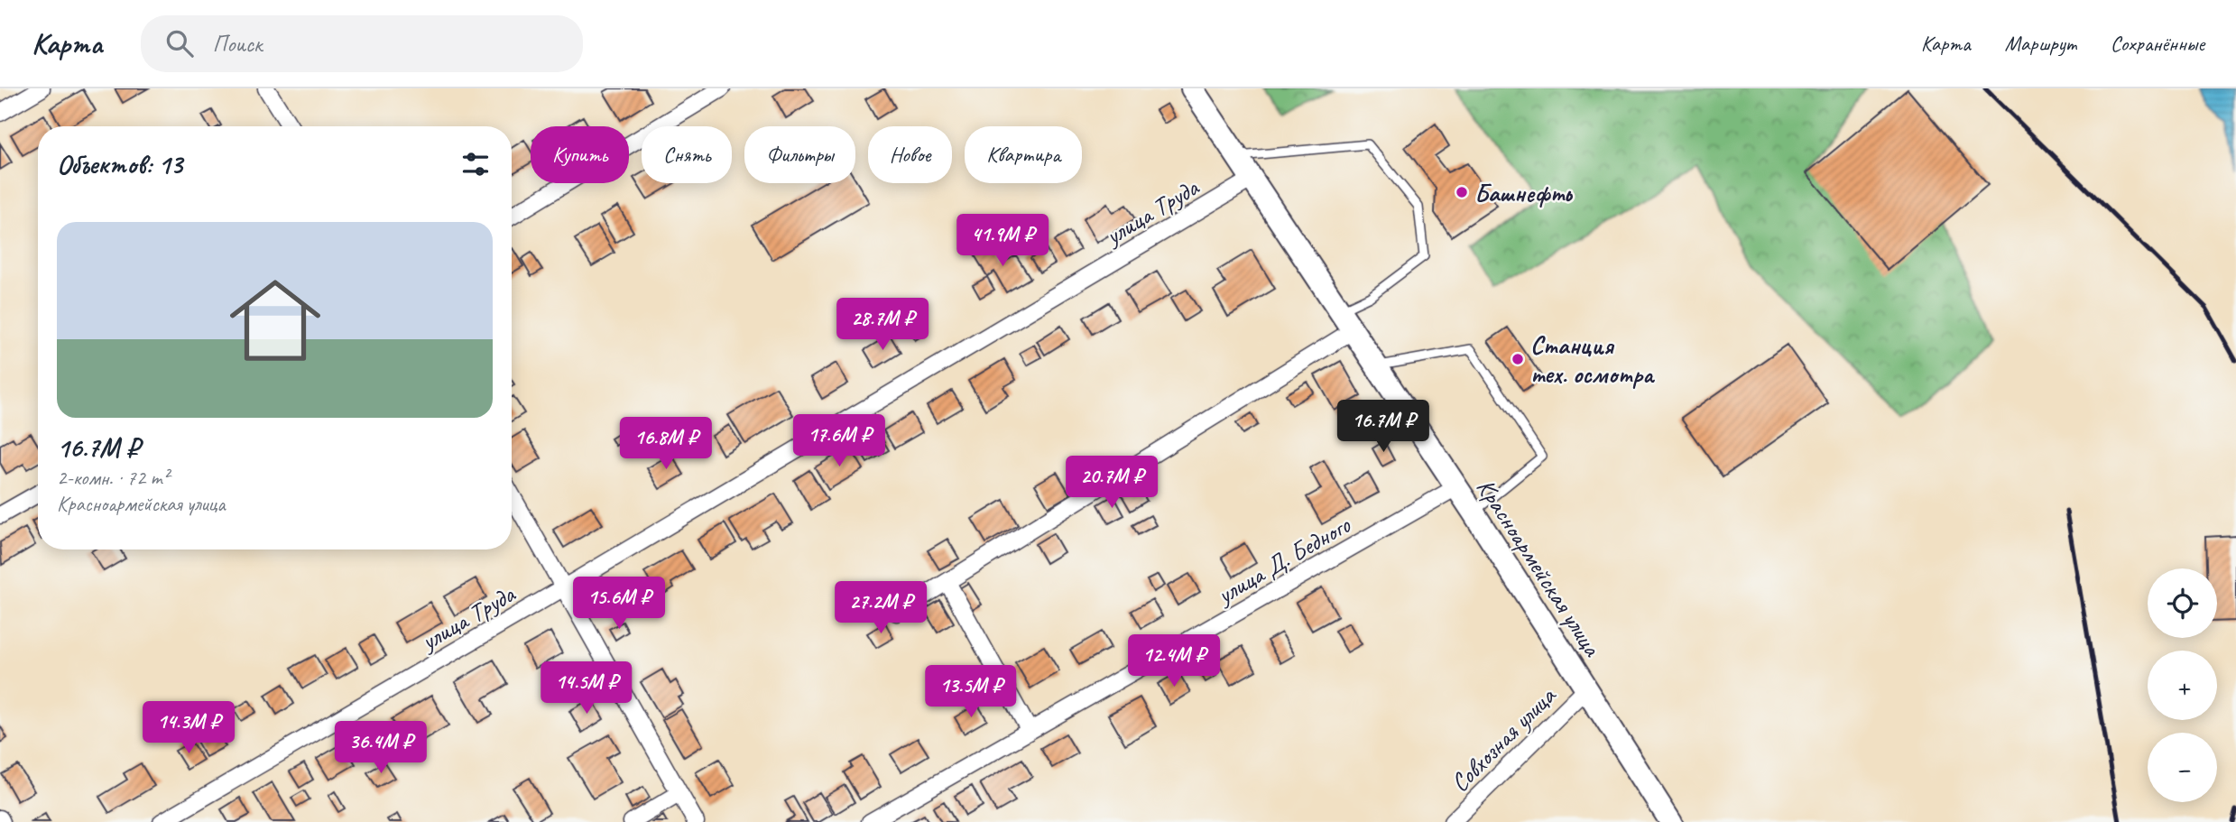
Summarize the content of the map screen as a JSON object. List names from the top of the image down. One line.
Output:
{"streets":{"main road":["Красноармейская улица"],"street":["улица Труда","улица Д. Бедного","Совхозная улица"]},"crossings":[["улица Труда","Красноармейская улица"],["улица Д. Бедного","Красноармейская улица"],["Красноармейская улица","Совхозная улица"]],"places":["Башнефть","Станция тех. осмотра"],"page":{"header":"Карта","search":"Поиск","nav":["Карта","Маршрут","Сохранённые"],"chip":["Купить","Снять","Фильтры","Новое","Квартира"],"heading":"Объектов: 13","list":[{"name":"16.7M ₽","note":"2-комн. · 72 m² · Красноармейская улица"}],"price":["41.9M ₽","28.7M ₽","16.7M ₽","17.6M ₽","16.8M ₽","20.7M ₽","15.6M ₽","27.2M ₽","12.4M ₽","14.5M ₽","13.5M ₽","14.3M ₽","36.4M ₽"],"map_buttons":["+","−"]}}
